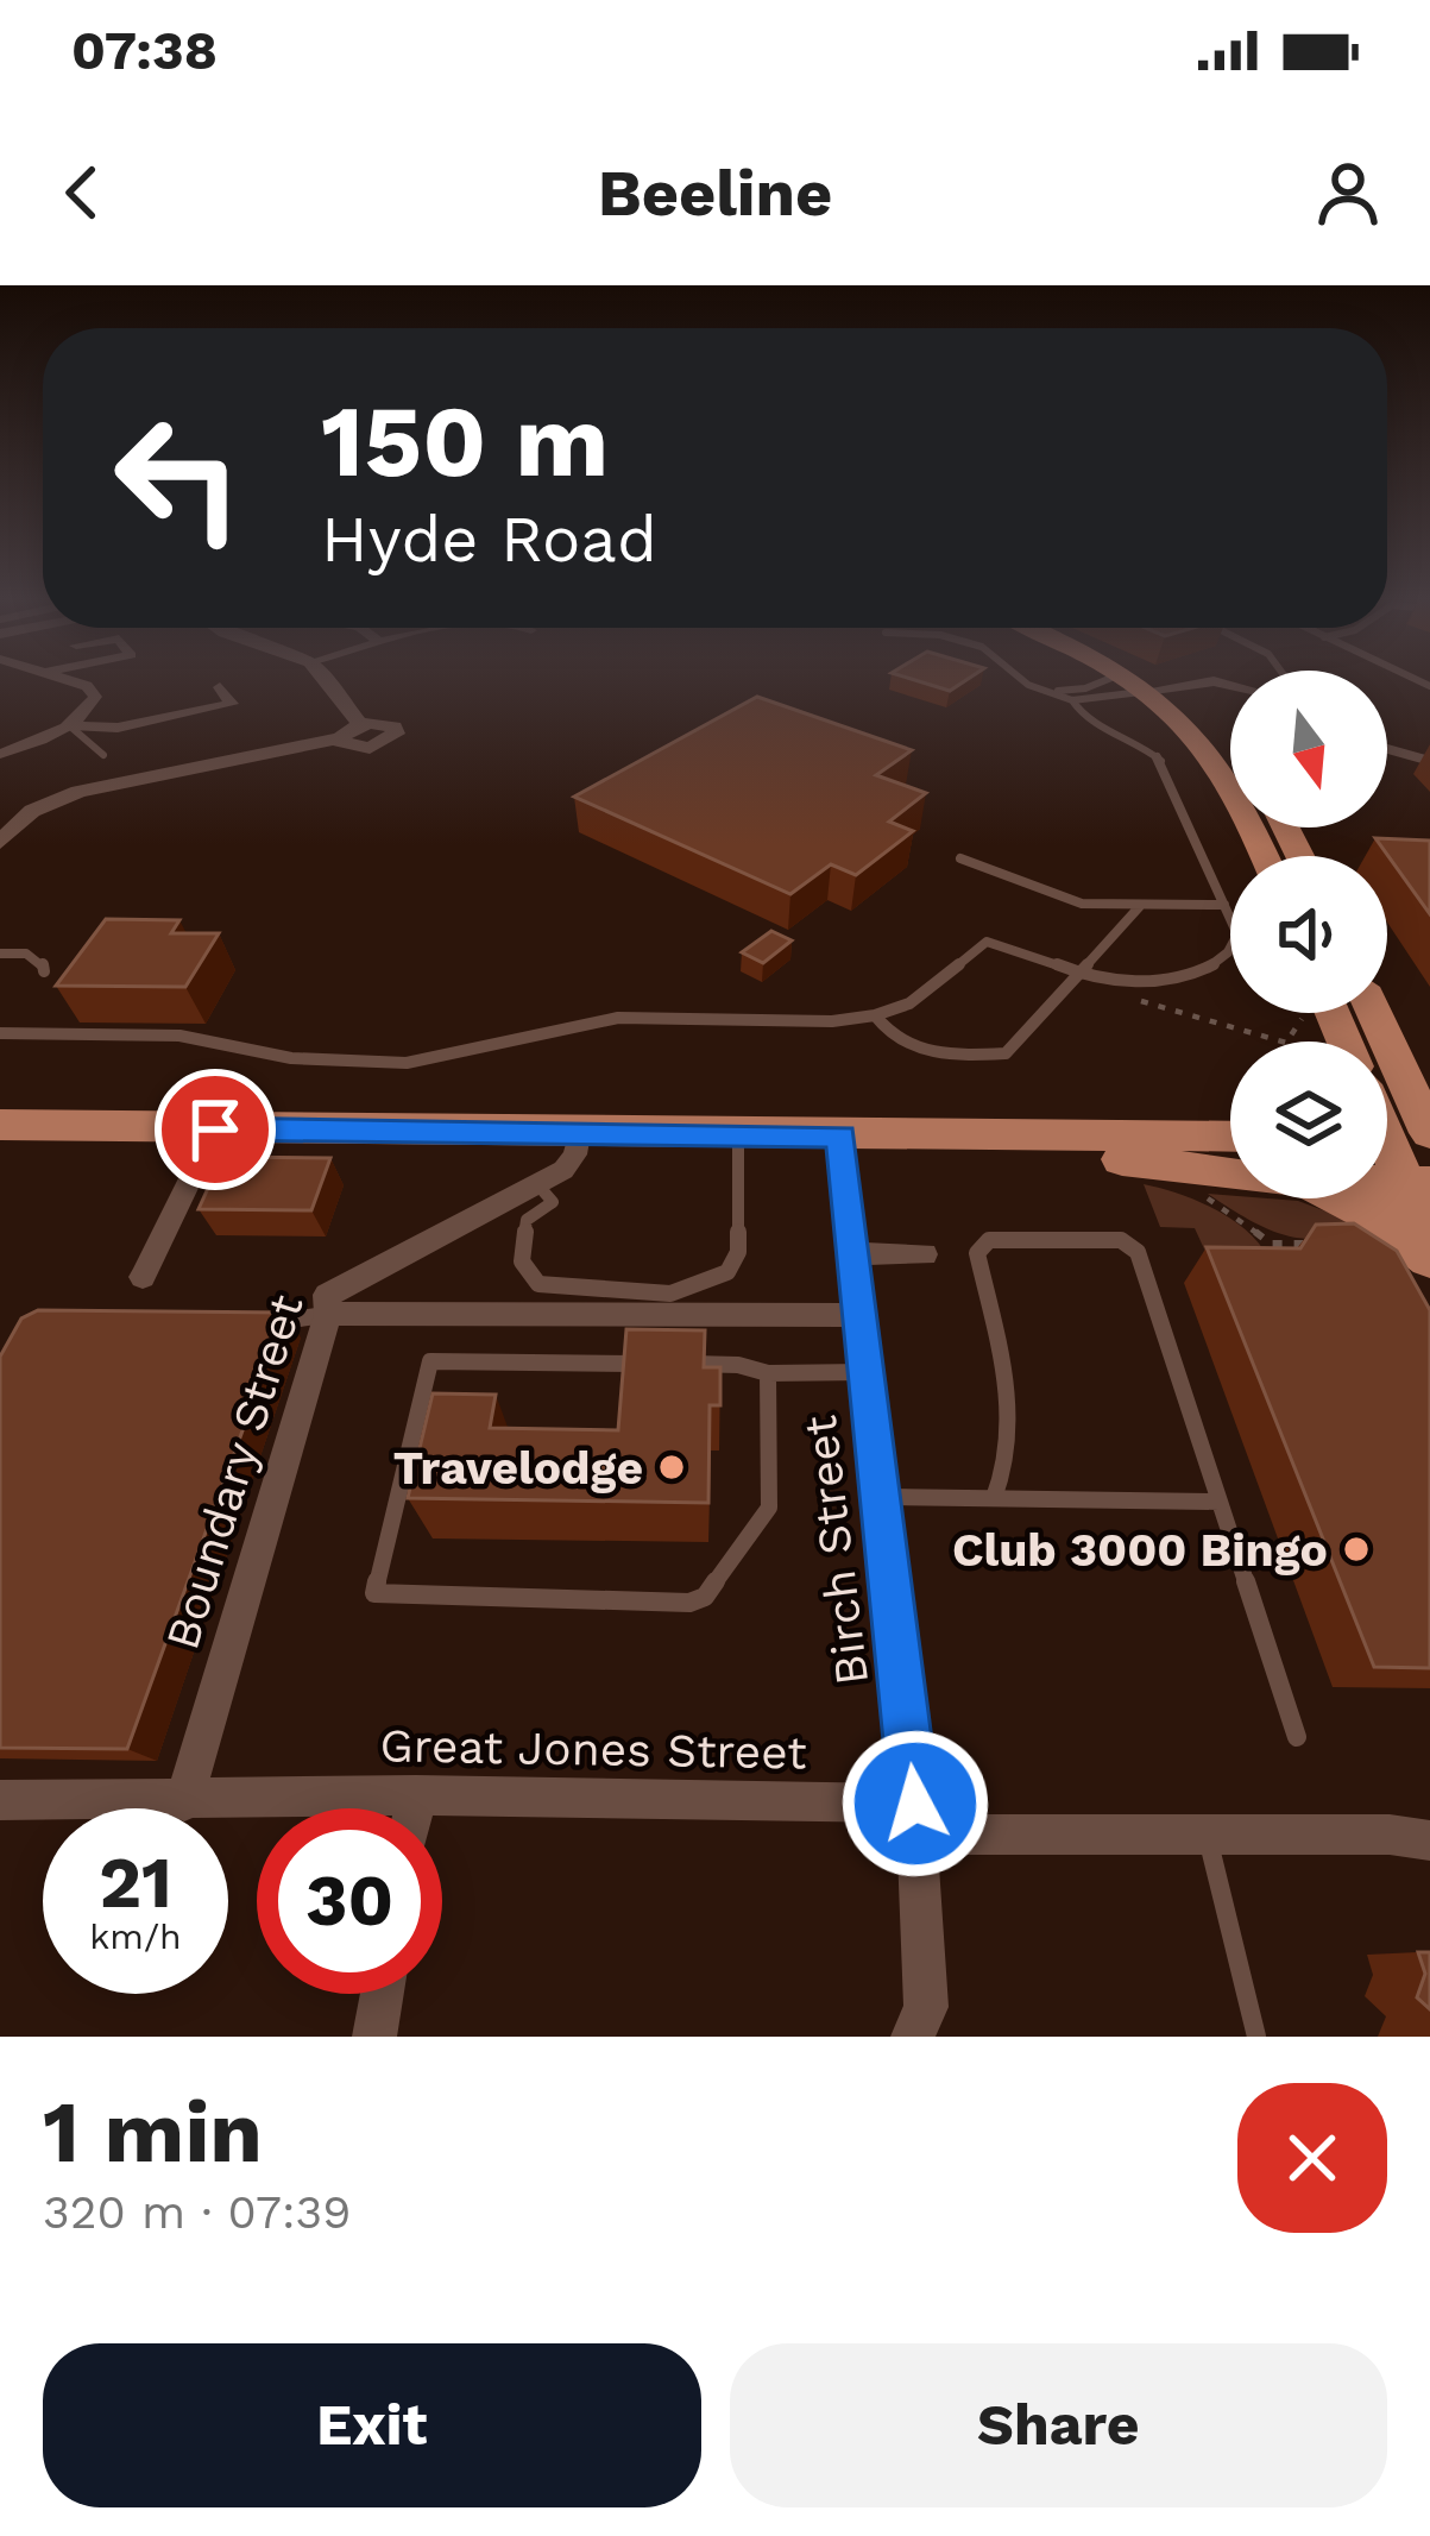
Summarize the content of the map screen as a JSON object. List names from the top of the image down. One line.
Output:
{"streets":{"street":["Boundary Street","Birch Street","Great Jones Street"]},"crossings":[["Boundary Street","Great Jones Street"],["Birch Street","Great Jones Street"]],"places":["Travelodge","Club 3000 Bingo"],"north":"bottom","page":{"status":"07:38","header":"Beeline","turn":["150 m","Hyde Road"],"speed":"21 km/h","limit":"30","heading":["1 min","320 m · 07:39"],"buttons":["Exit","Share"]}}
